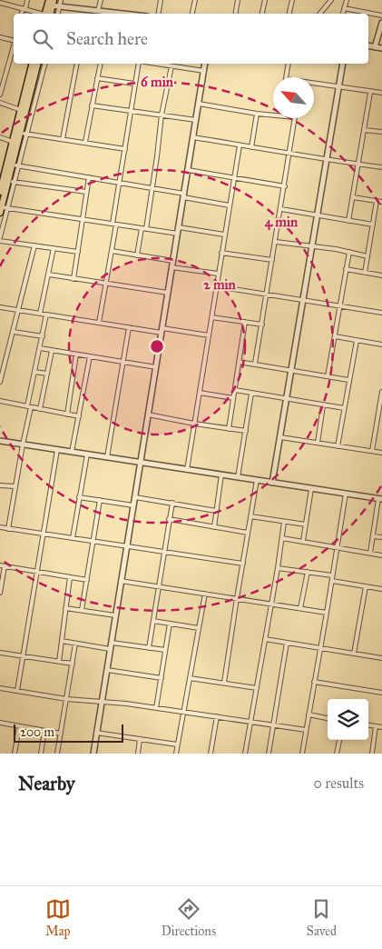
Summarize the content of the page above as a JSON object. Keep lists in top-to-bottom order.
{
  "scale_bar": "200 m",
  "north": "top left",
  "page": {
    "search": "Search here",
    "scale": "200 m",
    "heading": ["Nearby", "0 results"],
    "nav": ["Map", "Directions", "Saved"]
  },
  "rings": ["6 min", "4 min", "2 min"]
}
